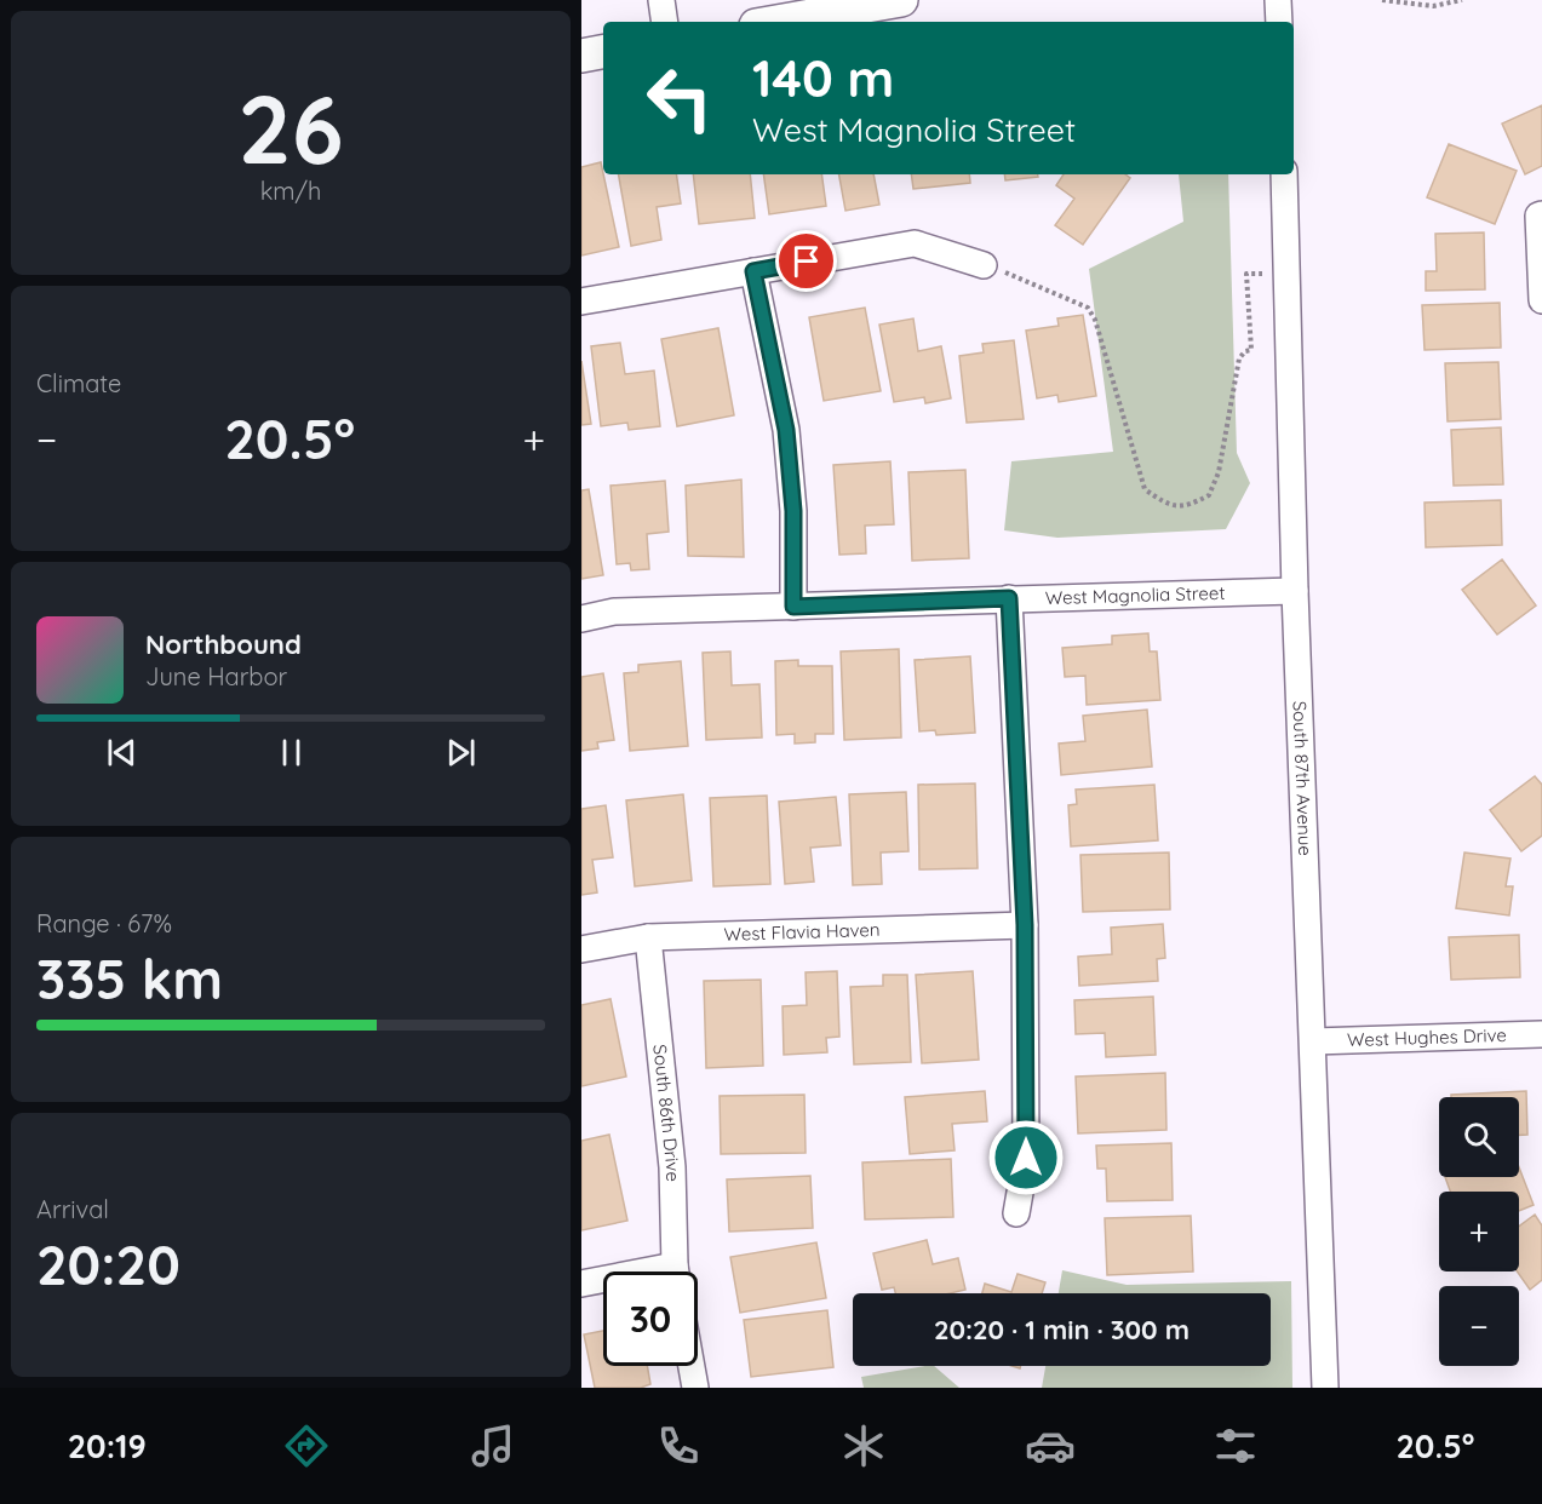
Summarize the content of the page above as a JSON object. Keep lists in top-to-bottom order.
{
  "streets": {
    "street": [
      "West Magnolia Street",
      "South 87th Avenue",
      "West Flavia Haven",
      "West Hughes Drive",
      "South 86th Drive"
    ]
  },
  "crossings": [
    ["West Magnolia Street", "South 87th Avenue"],
    ["South 87th Avenue", "West Hughes Drive"],
    ["West Flavia Haven", "South 86th Drive"]
  ],
  "page": {
    "tile": [
      ["26", "km/h"],
      "Climate",
      ["Range · 67%", "335 km"],
      ["Arrival", "20:20"]
    ],
    "turn": ["140 m", "West Magnolia Street"],
    "heat": ["−", "20.5°", "+"],
    "song": ["Northbound", "June Harbor"],
    "map_buttons": ["+", "−"],
    "limit": "30",
    "trip": "20:20 · 1 min · 300 m",
    "tabs": ["20:19", "20.5°"]
  }
}
